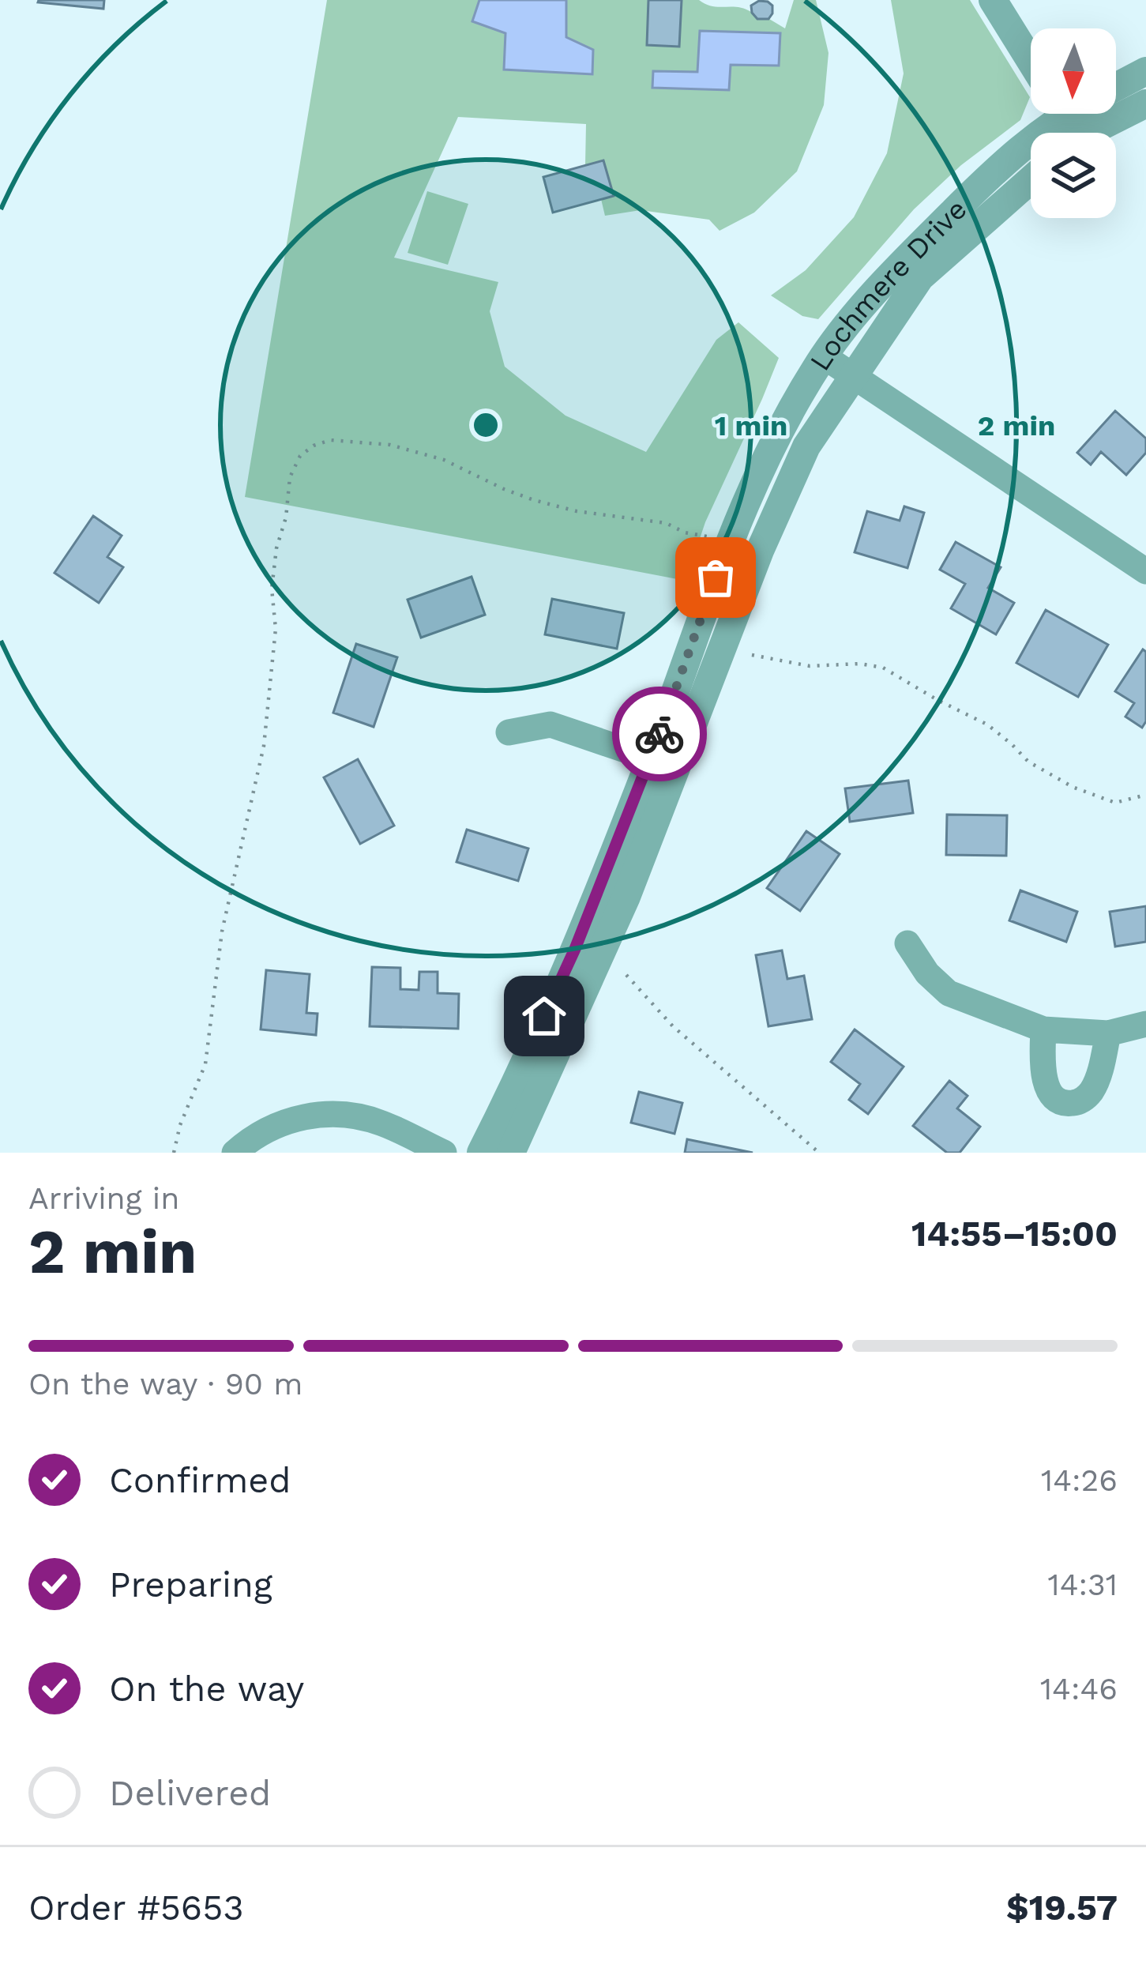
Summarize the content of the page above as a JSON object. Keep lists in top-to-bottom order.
{
  "streets": {
    "street": ["Lochmere Drive"]
  },
  "north": "bottom",
  "page": {
    "heading": ["2 min", "Arriving in", "14:55–15:00"],
    "panel": ["Order #5653", "$19.57"],
    "bar": "On the way · 90 m",
    "list": [
      ["Confirmed", "14:26"],
      ["Preparing", "14:31"],
      ["On the way", "14:46"],
      "Delivered"
    ]
  },
  "rings": ["1 min", "2 min"]
}
